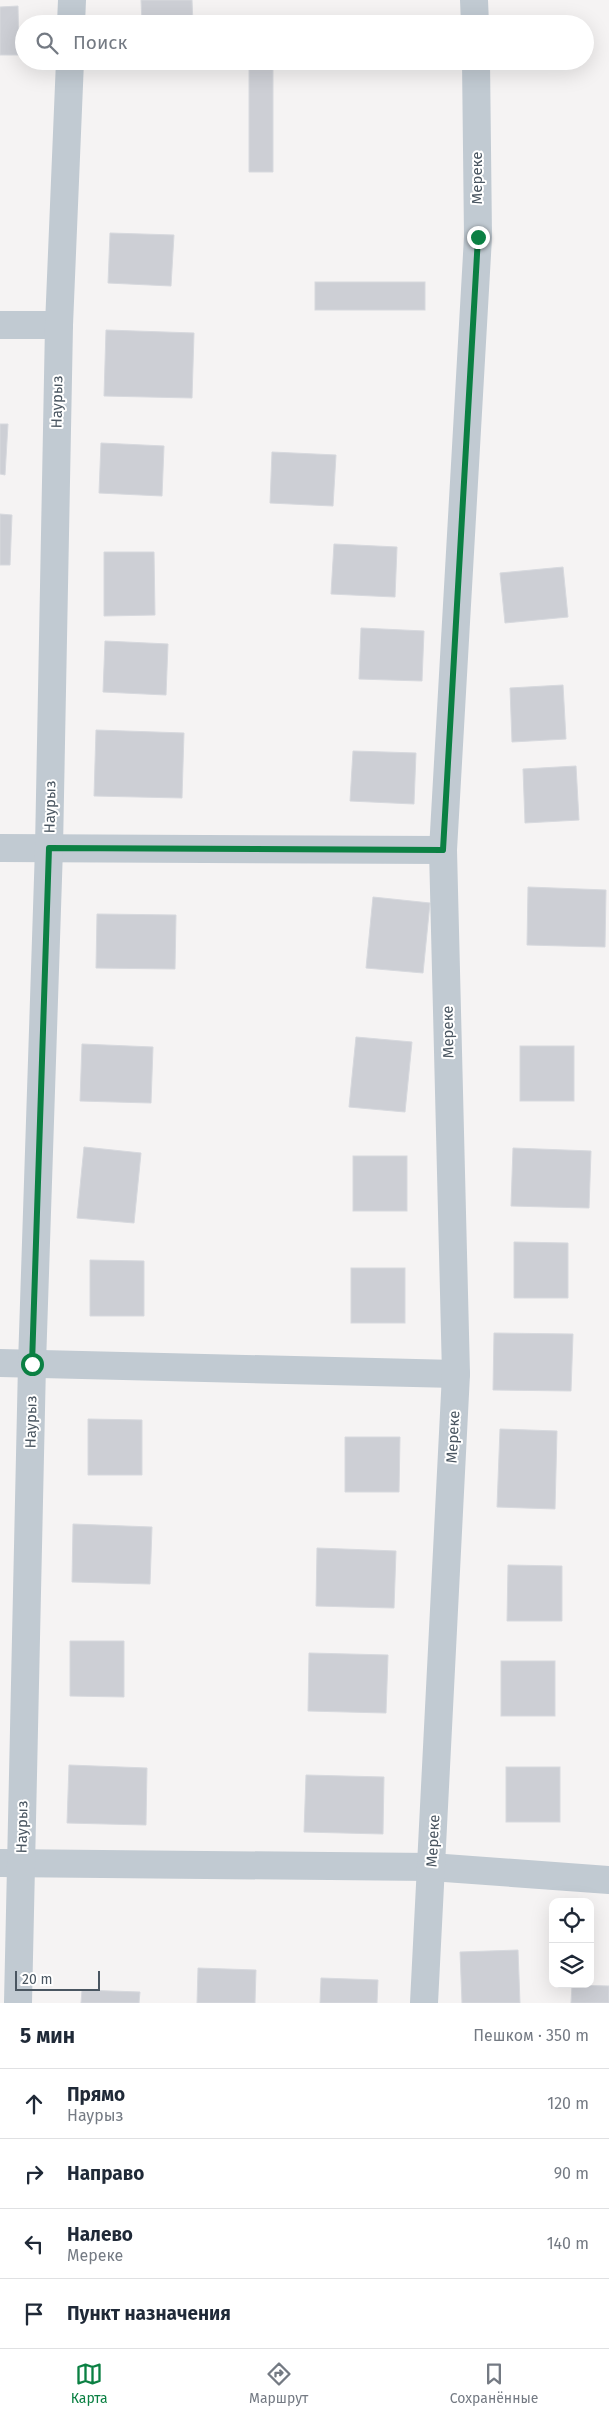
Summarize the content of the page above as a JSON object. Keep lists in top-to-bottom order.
{
  "streets": {
    "street": ["Мереке", "Наурыз"]
  },
  "scale_bar": "20 m",
  "page": {
    "search": "Поиск",
    "scale": "20 m",
    "heading": ["5 мин", "Пешком · 350 m"],
    "list": [
      ["Прямо", "Наурыз", "120 m"],
      ["Направо", "90 m"],
      ["Налево", "Мереке", "140 m"],
      "Пункт назначения"
    ],
    "nav": ["Карта", "Маршрут", "Сохранённые"]
  }
}
